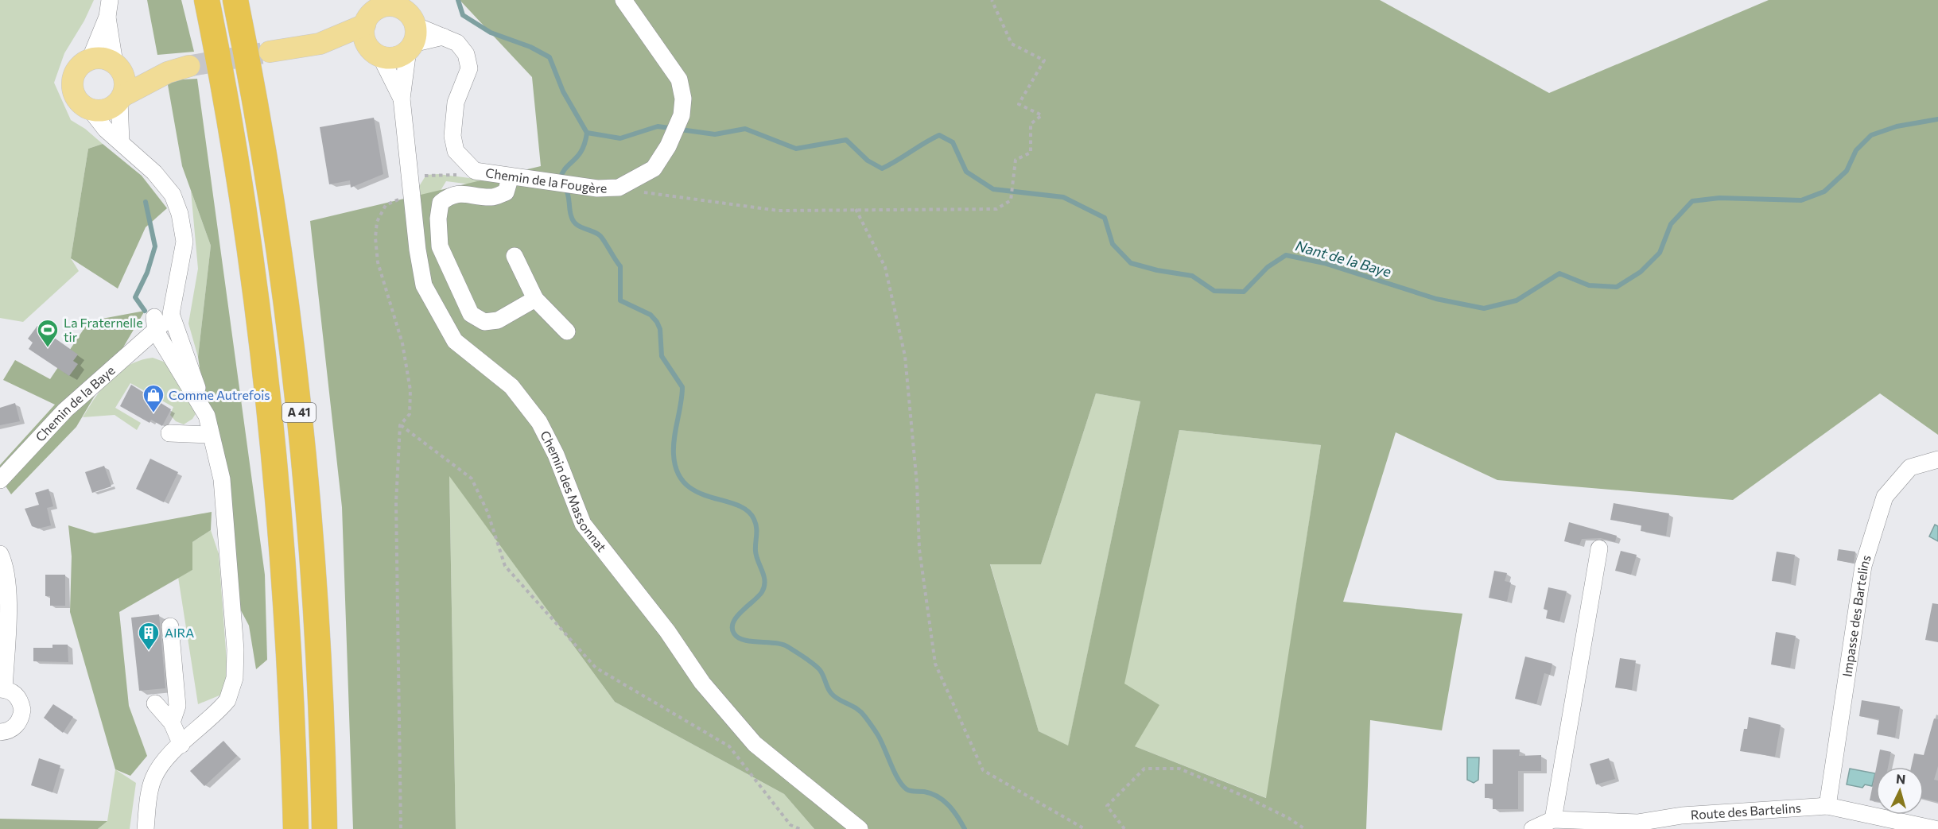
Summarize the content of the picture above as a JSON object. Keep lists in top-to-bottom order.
{
  "streets": {
    "highway": ["A 41"],
    "street": [
      "Chemin de la Fougère",
      "Chemin de la Baye",
      "Chemin des Massonnat",
      "Impasse des Bartelins",
      "Route des Bartelins"
    ]
  },
  "crossings": [
    ["Chemin de la Fougère", "Chemin des Massonnat"],
    ["Impasse des Bartelins", "Route des Bartelins"]
  ],
  "water": ["Nant de la Baye"],
  "places": {
    "sports": ["La Fraternelle tir"],
    "shop": ["Comme Autrefois"],
    "building": ["AIRA"]
  },
  "north": "top"
}
